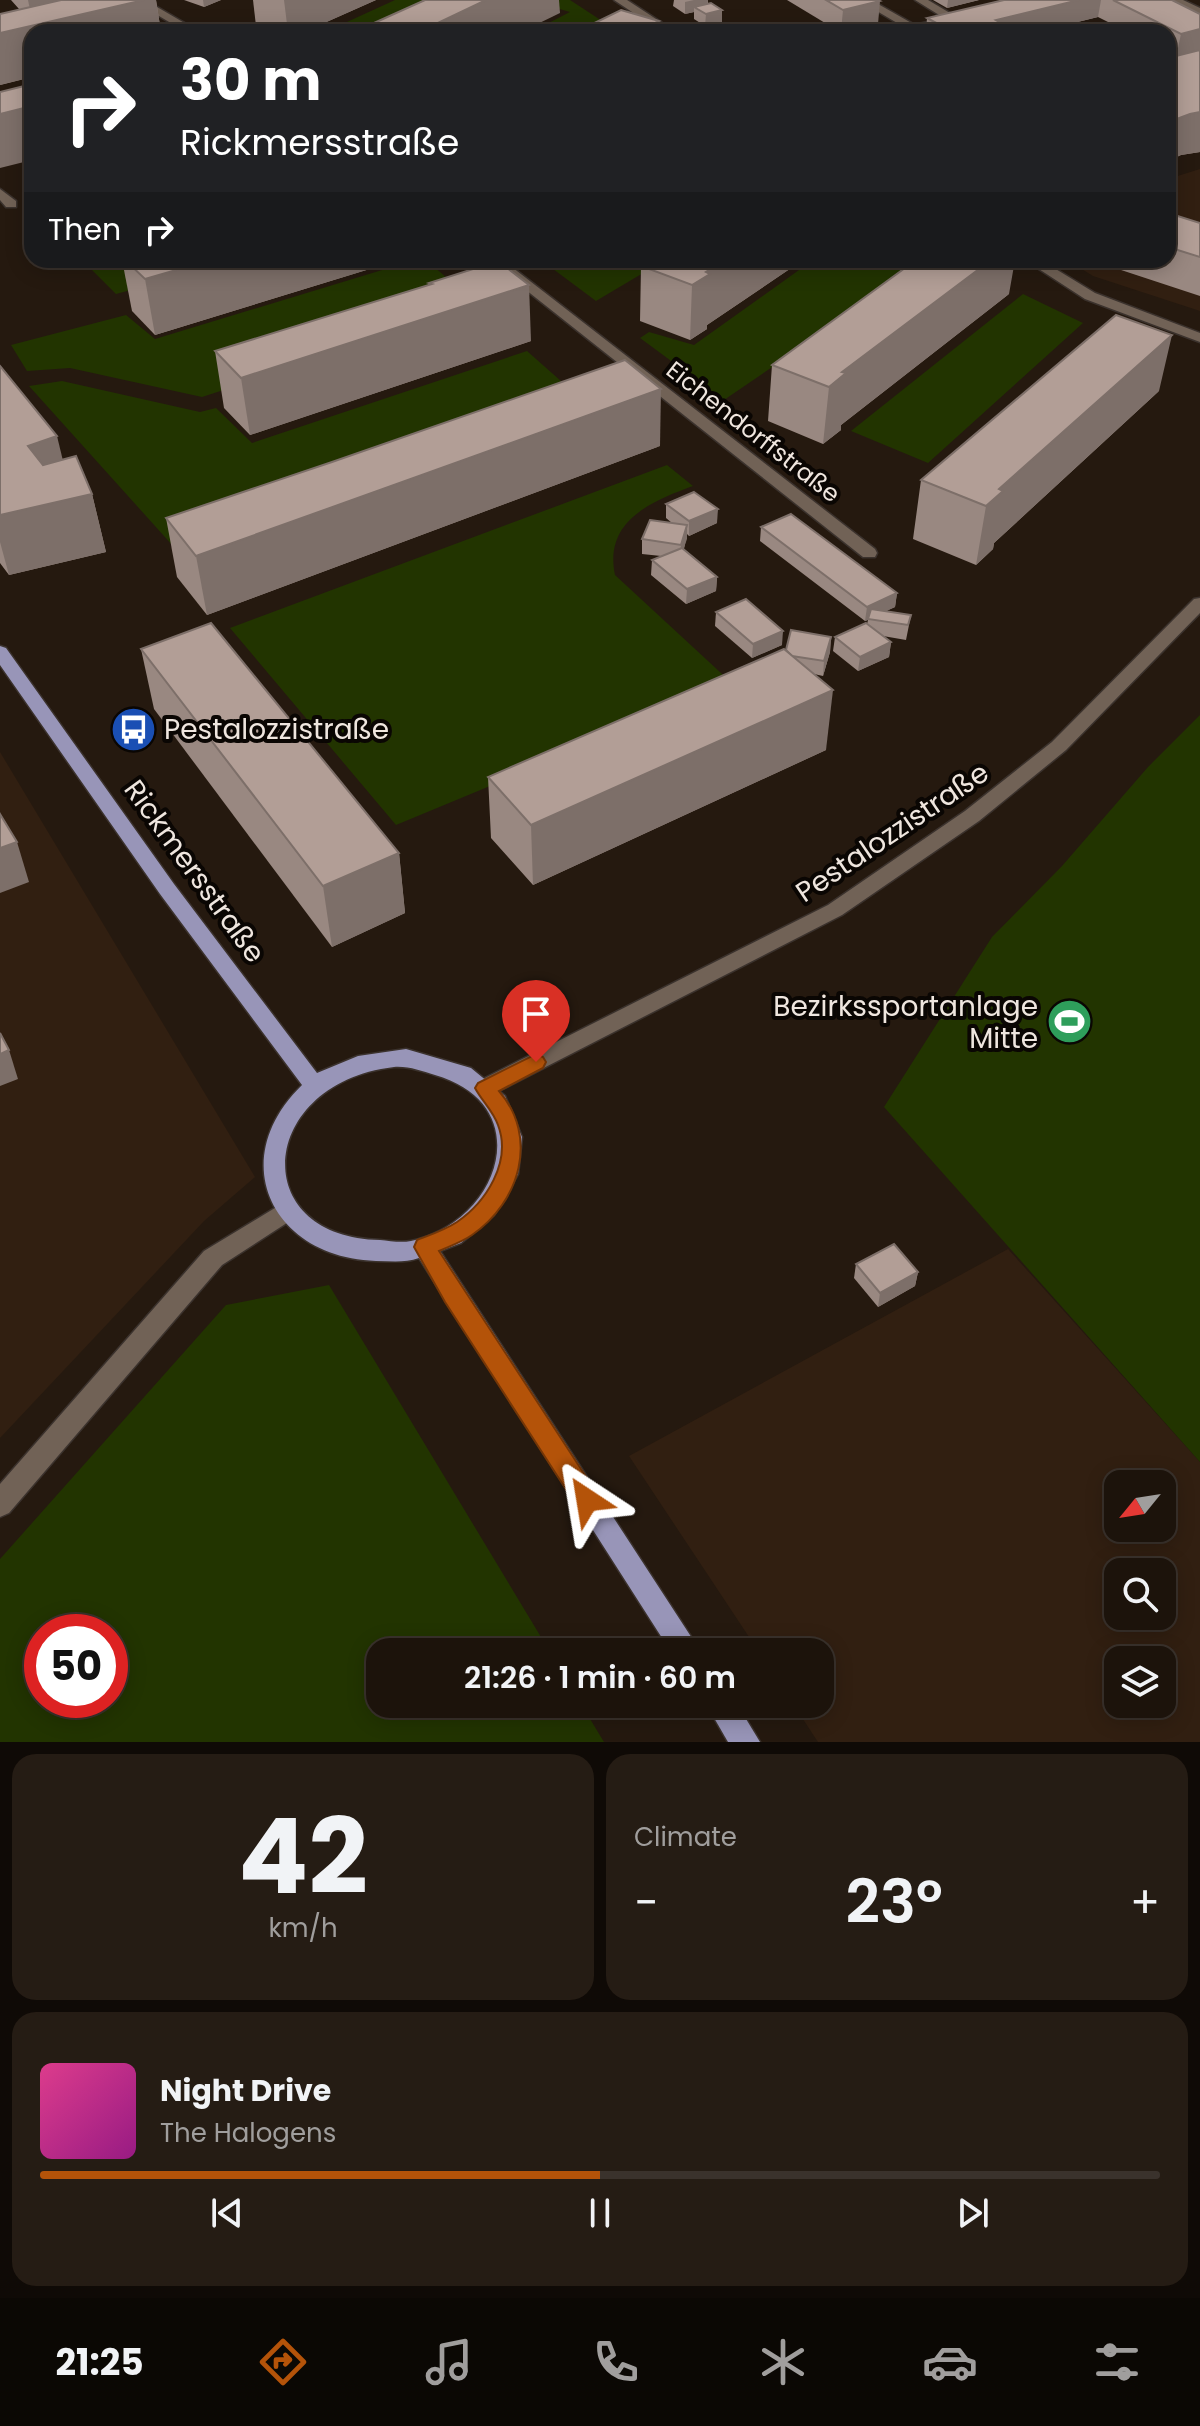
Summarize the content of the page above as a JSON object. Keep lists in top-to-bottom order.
{
  "streets": {
    "main road": ["Rickmersstraße"],
    "street": ["Eichendorffstraße", "Pestalozzistraße"]
  },
  "crossings": [
    ["Pestalozzistraße", "Rickmersstraße"]
  ],
  "places": {
    "bus stop": ["Pestalozzistraße"],
    "sports": ["Bezirkssportanlage Mitte"]
  },
  "north": "bottom left",
  "page": {
    "turn": ["30 m", "Rickmersstraße"],
    "then": "Then",
    "limit": "50",
    "trip": "21:26 · 1 min · 60 m",
    "tile": [
      ["42", "km/h"],
      "Climate"
    ],
    "heat": ["−", "23°", "+"],
    "song": ["Night Drive", "The Halogens"],
    "tabs": "21:25"
  }
}
